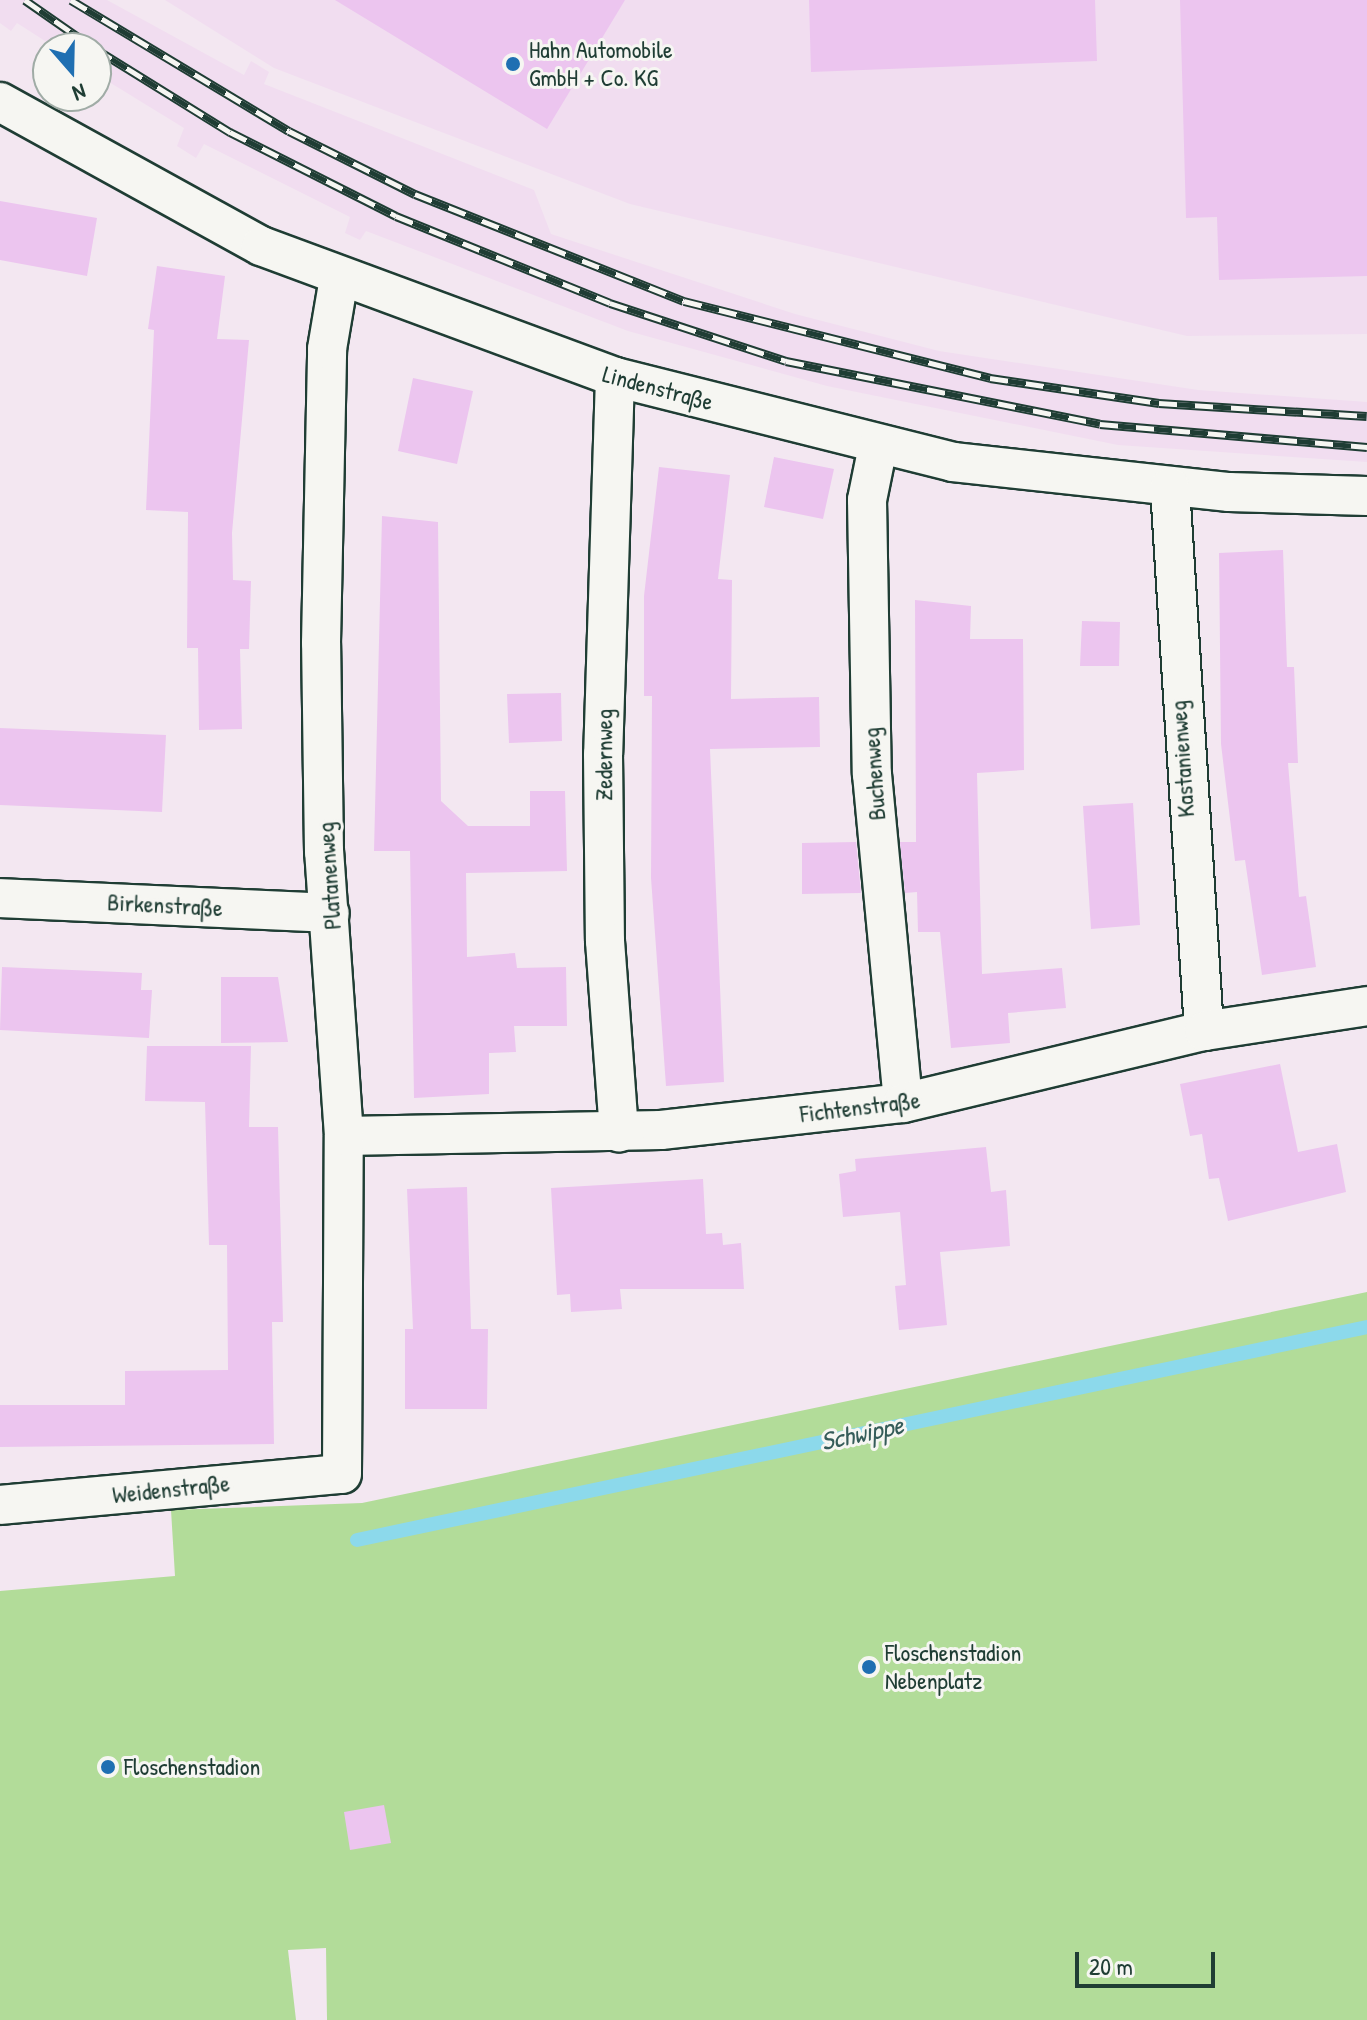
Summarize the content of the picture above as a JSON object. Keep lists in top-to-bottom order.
{
  "streets": {
    "street": [
      "Lindenstraße",
      "Zedernweg",
      "Kastanienweg",
      "Buchenweg",
      "Platanenweg",
      "Birkenstraße",
      "Fichtenstraße",
      "Weidenstraße"
    ]
  },
  "crossings": [
    ["Lindenstraße", "Zedernweg"],
    ["Lindenstraße", "Kastanienweg"],
    ["Lindenstraße", "Buchenweg"],
    ["Lindenstraße", "Platanenweg"],
    ["Zedernweg", "Fichtenstraße"],
    ["Kastanienweg", "Fichtenstraße"],
    ["Buchenweg", "Fichtenstraße"],
    ["Platanenweg", "Birkenstraße"],
    ["Platanenweg", "Fichtenstraße"],
    ["Platanenweg", "Weidenstraße"]
  ],
  "water": ["Schwippe"],
  "places": ["Hahn Automobile GmbH + Co. KG", "Floschenstadion Nebenplatz", "Floschenstadion"],
  "scale_bar": "20 m",
  "north": "bottom"
}
